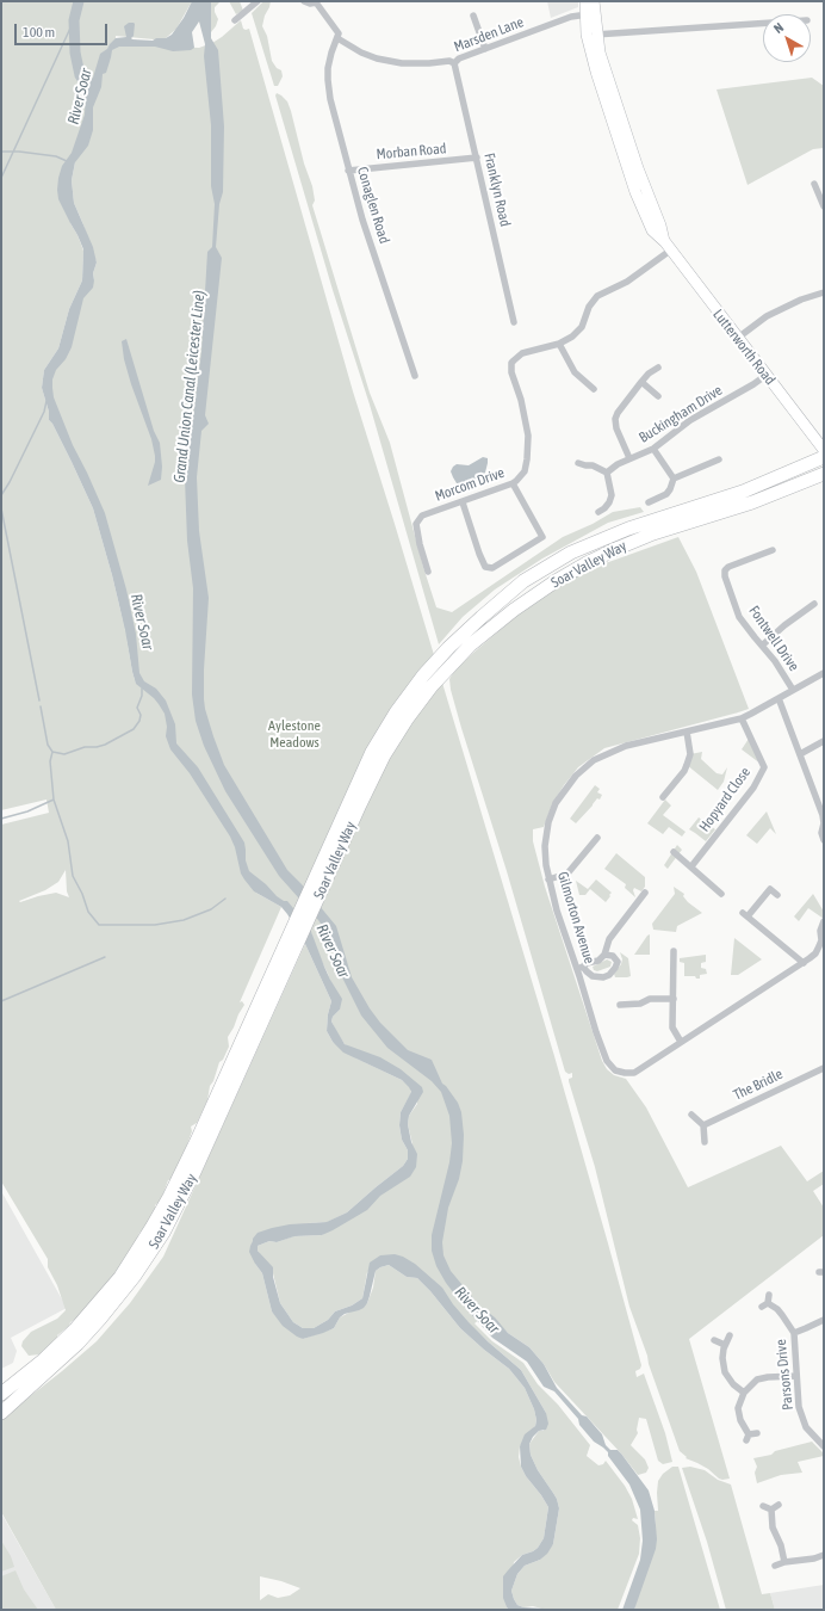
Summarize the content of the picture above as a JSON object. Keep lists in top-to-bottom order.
{
  "streets": {
    "highway": ["Soar Valley Way"],
    "main road": ["Lutterworth Road"],
    "street": [
      "Marsden Lane",
      "Morban Road",
      "Franklyn Road",
      "Conaglen Road",
      "Buckingham Drive",
      "Morcom Drive",
      "Fontwell Drive",
      "Hopyard Close",
      "Gilmorton Avenue",
      "The Bridle",
      "Parsons Drive"
    ]
  },
  "crossings": [
    ["Marsden Lane", "Franklyn Road"],
    ["Marsden Lane", "Conaglen Road"],
    ["Marsden Lane", "Lutterworth Road"],
    ["Morban Road", "Franklyn Road"],
    ["Morban Road", "Conaglen Road"],
    ["Lutterworth Road", "Buckingham Drive"],
    ["Lutterworth Road", "Morcom Drive"],
    ["Fontwell Drive", "Gilmorton Avenue"],
    ["Hopyard Close", "Gilmorton Avenue"]
  ],
  "water": ["River Soar", "Grand Union Canal (Leicester Line)"],
  "parks": ["Aylestone Meadows"],
  "scale_bar": "100 m",
  "north": "top left"
}
